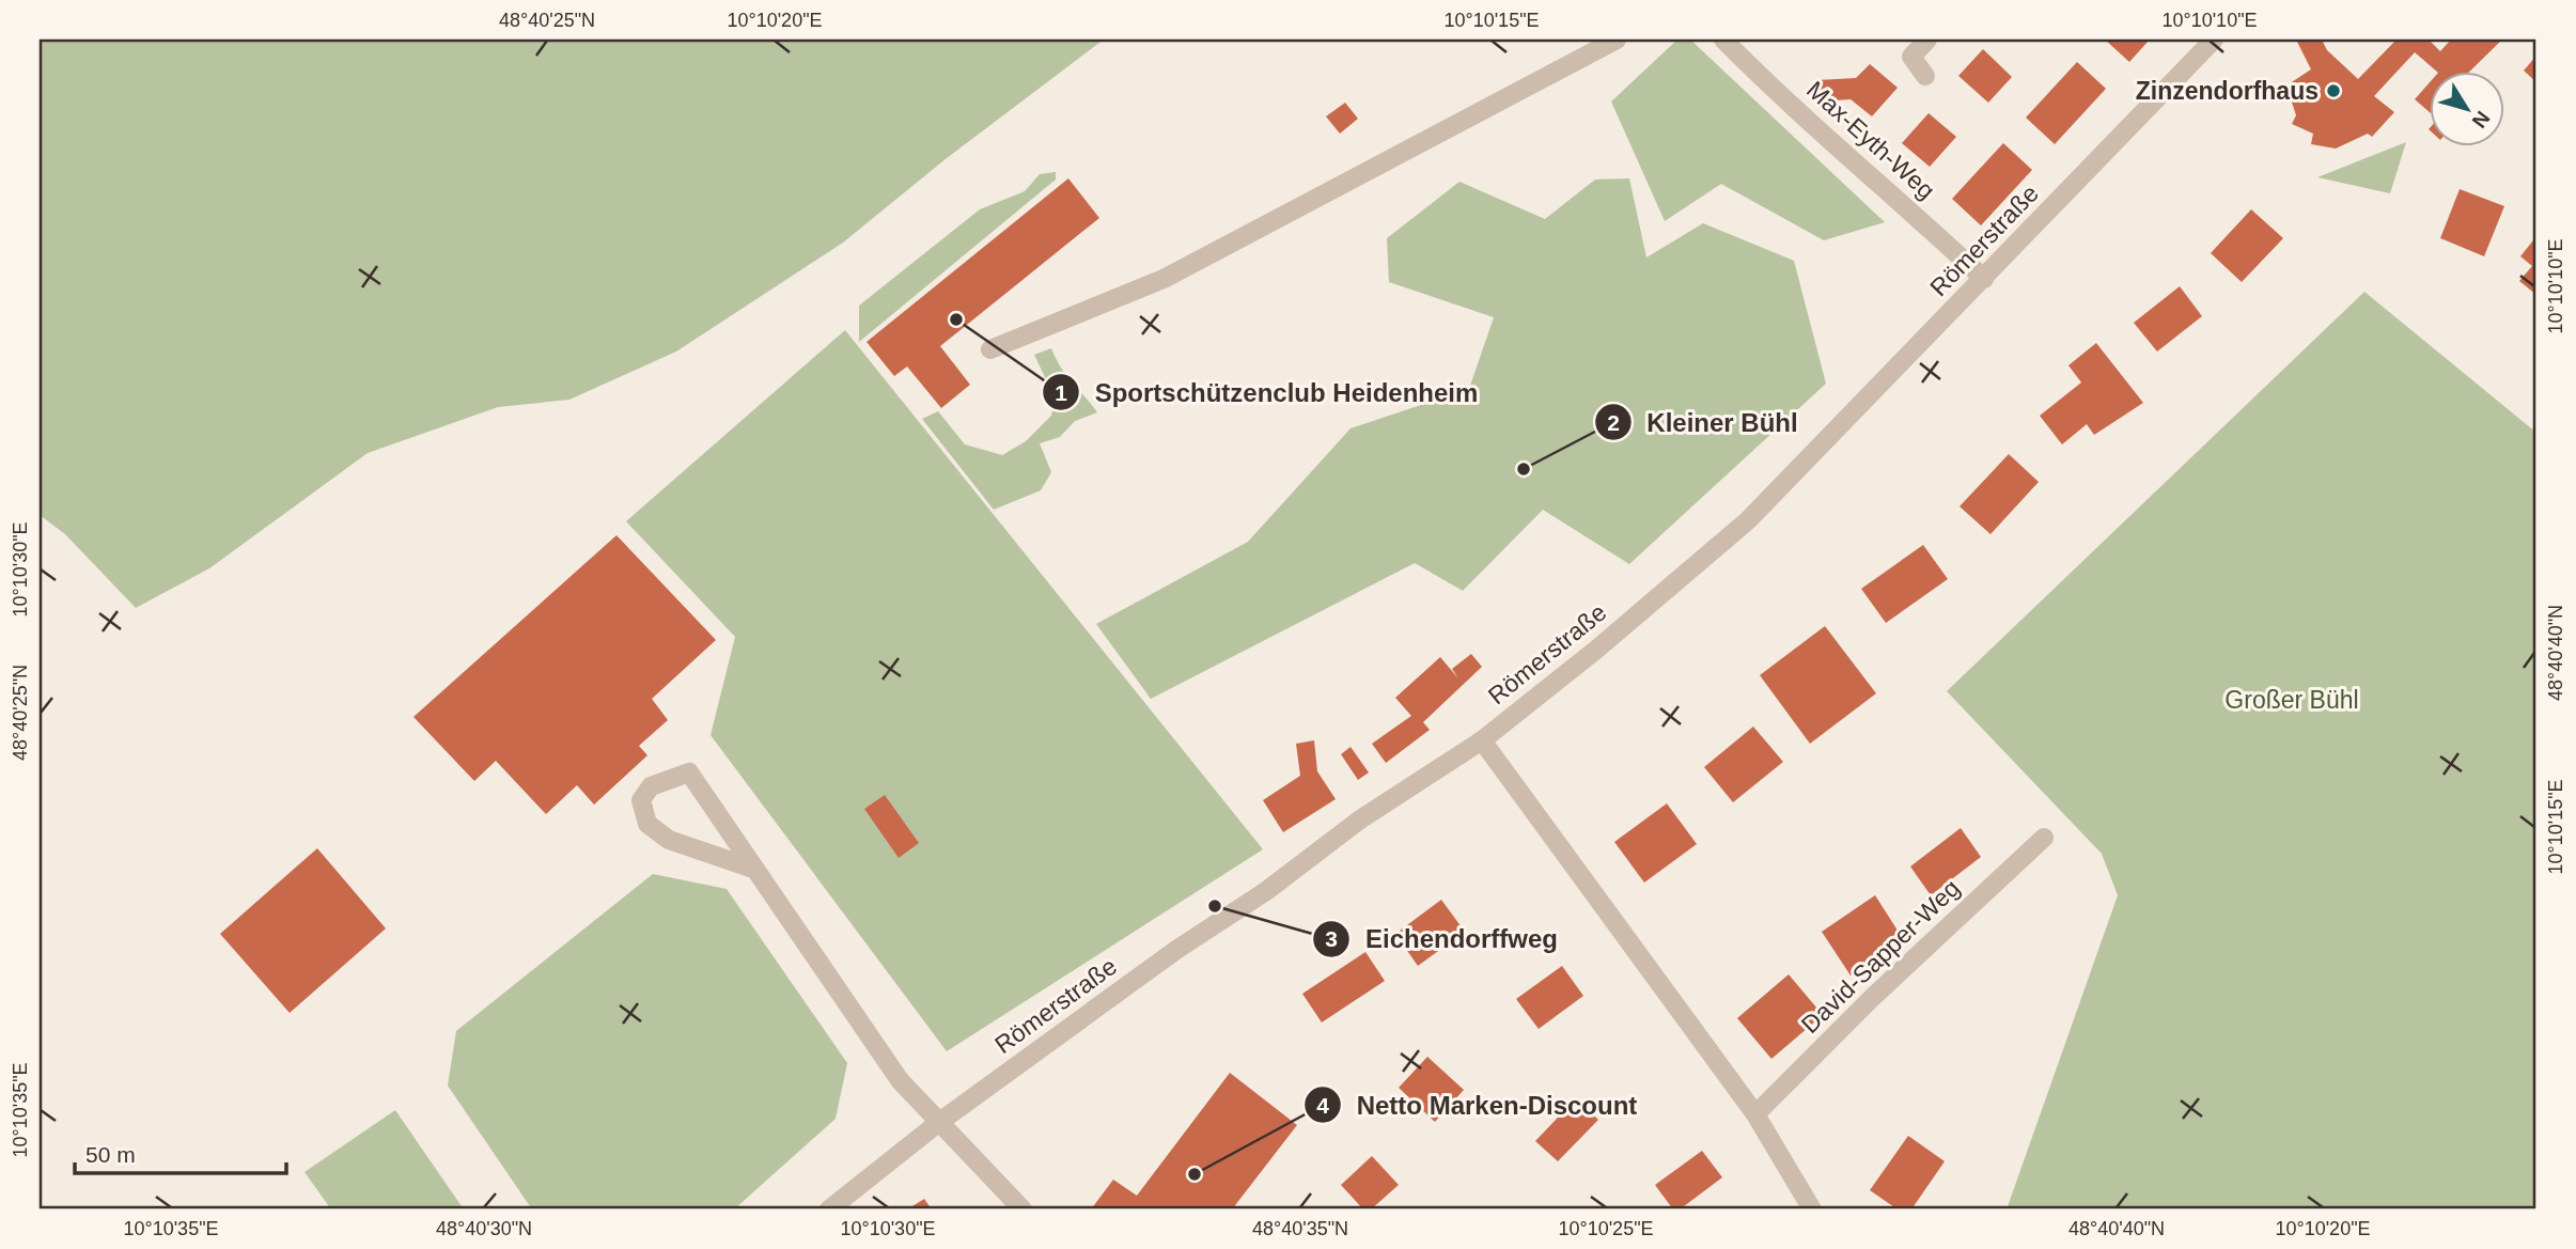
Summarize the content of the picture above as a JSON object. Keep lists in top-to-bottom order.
{
  "streets": {
    "street": ["Max-Eyth-Weg", "Römerstraße", "David-Sapper-Weg"]
  },
  "crossings": [
    ["Max-Eyth-Weg", "Römerstraße"]
  ],
  "parks": ["Großer Bühl"],
  "places": [
    "Zinzendorfhaus",
    "Sportschützenclub Heidenheim",
    "Kleiner Bühl",
    "Eichendorffweg",
    "Netto Marken-Discount"
  ],
  "scale_bar": "50 m",
  "north": "bottom right",
  "coordinates": [
    "48°40'25\"N",
    "10°10'20\"E",
    "10°10'15\"E",
    "10°10'10\"E",
    "10°10'30\"E",
    "48°40'40\"N",
    "10°10'35\"E",
    "48°40'30\"N",
    "48°40'35\"N",
    "10°10'25\"E"
  ]
}
